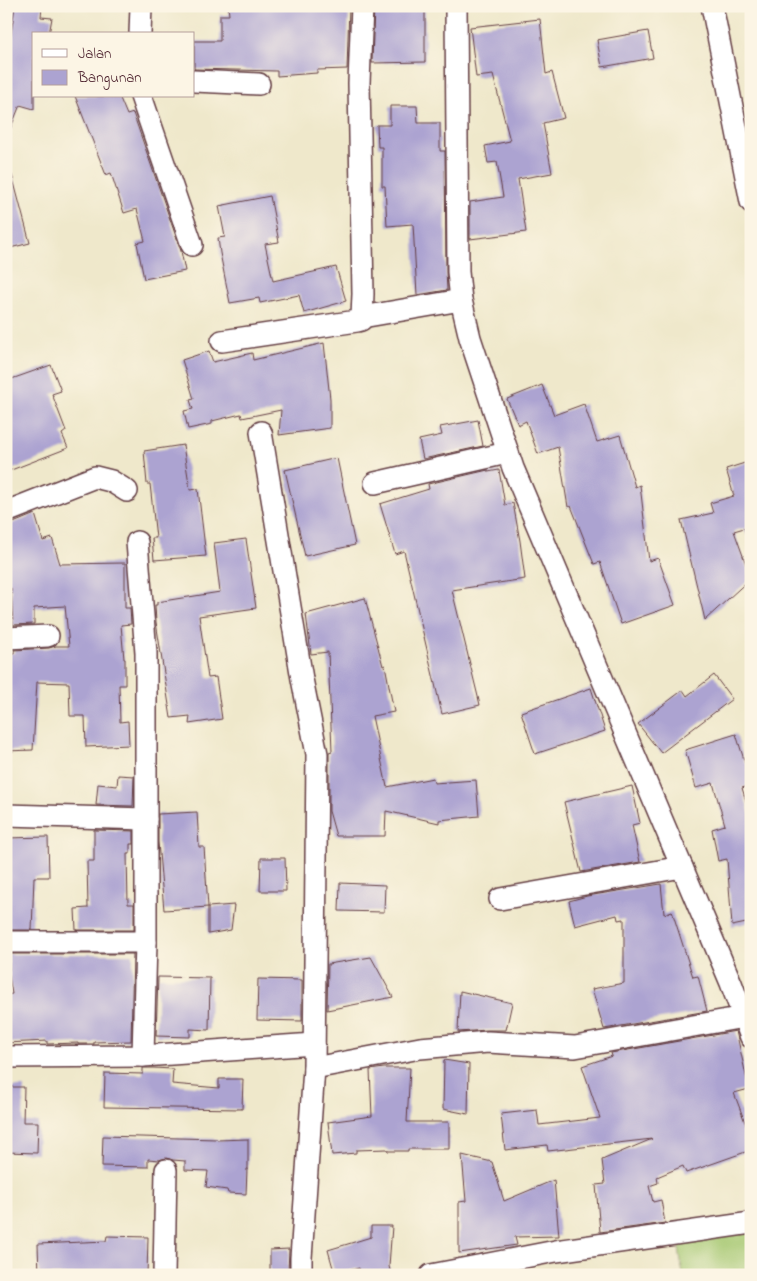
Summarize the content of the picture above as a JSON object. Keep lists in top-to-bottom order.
{
  "legend": ["Jalan", "Bangunan"]
}
